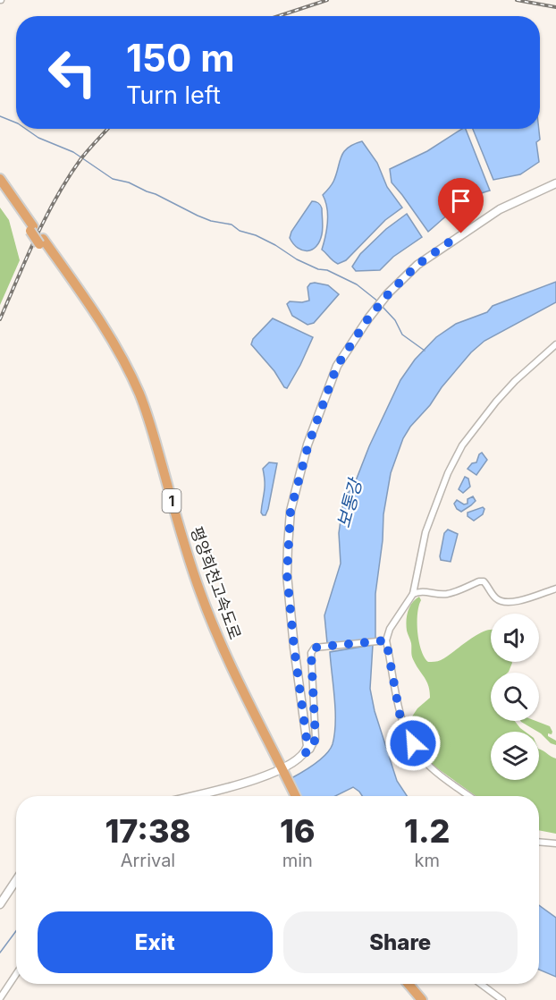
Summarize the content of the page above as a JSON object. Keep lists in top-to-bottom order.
{
  "streets": {
    "highway": ["1", "평양희천고속도로"]
  },
  "water": ["보통강"],
  "page": {
    "turn": ["150 m", "Turn left"],
    "eta": [
      "17:38",
      "Arrival",
      "16",
      "min",
      "1.2",
      "km"
    ],
    "buttons": ["Exit", "Share"]
  }
}
